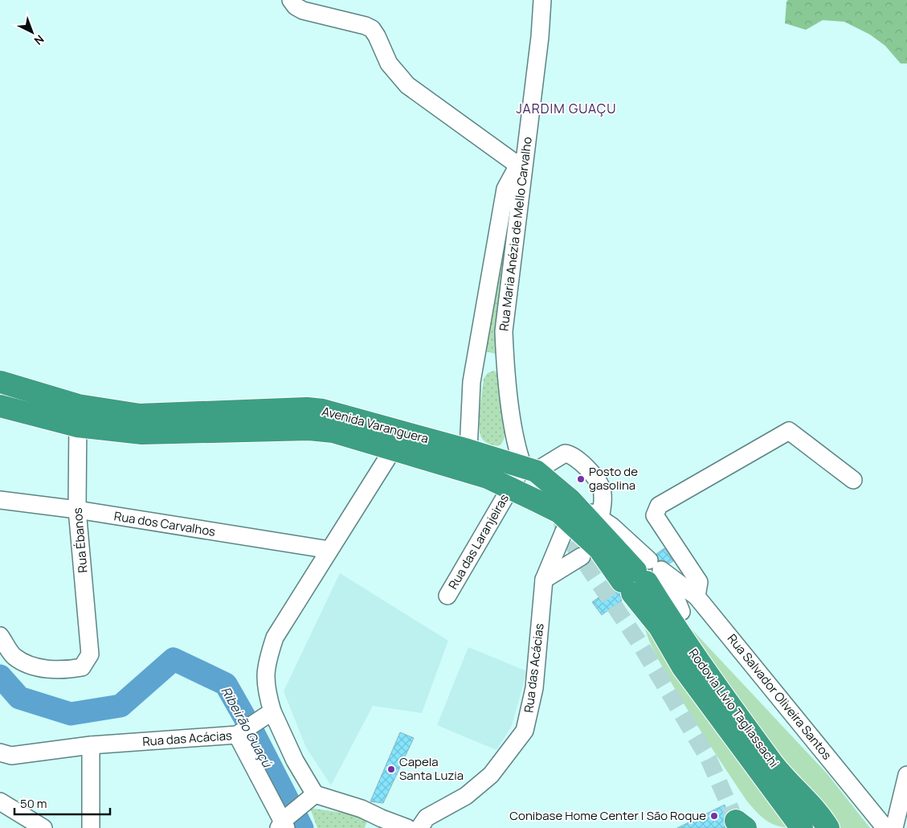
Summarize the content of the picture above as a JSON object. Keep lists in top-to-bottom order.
{
  "streets": {
    "highway": ["Avenida Varanguera", "Rodovia Lívio Tagliassachi"],
    "street": [
      "Rua Maria Anézia de Mello Carvalho",
      "Rua dos Carvalhos",
      "Rua Ébanos",
      "Rua das Laranjeiras",
      "Rua das Acácias",
      "Rua Salvador Oliveira Santos"
    ]
  },
  "crossings": [
    ["Rua Maria Anézia de Mello Carvalho", "Avenida Varanguera"],
    ["Rua Maria Anézia de Mello Carvalho", "Rua das Laranjeiras"],
    ["Avenida Varanguera", "Rua Ébanos"],
    ["Avenida Varanguera", "Rua das Laranjeiras"],
    ["Avenida Varanguera", "Rua Salvador Oliveira Santos"],
    ["Avenida Varanguera", "Rodovia Lívio Tagliassachi"],
    ["Rua dos Carvalhos", "Rua Ébanos"],
    ["Rua Salvador Oliveira Santos", "Rodovia Lívio Tagliassachi"]
  ],
  "districts": ["JARDIM GUAÇU"],
  "water": ["Ribeirão Guaçú"],
  "places": ["Posto de gasolina", "Capela Santa Luzia", "Conibase Home Center | São Roque"],
  "scale_bar": "50 m",
  "north": "bottom right"
}
